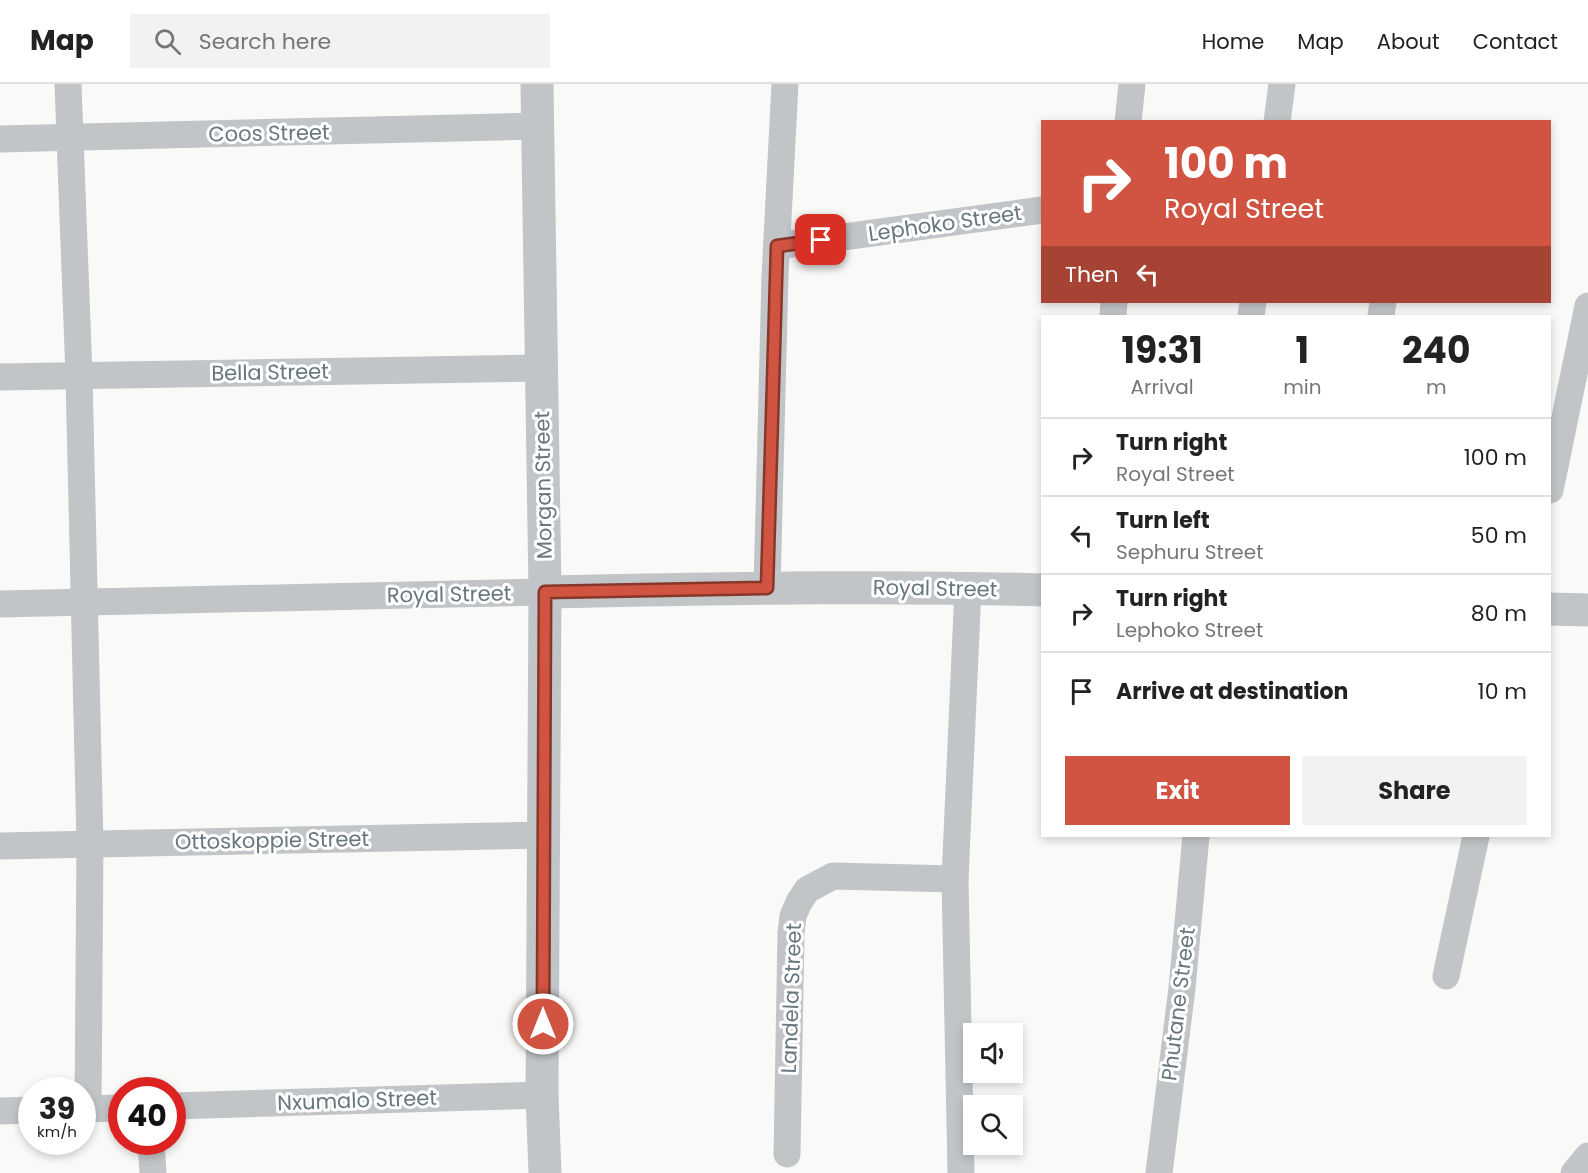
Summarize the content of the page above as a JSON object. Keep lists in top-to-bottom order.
{
  "streets": {
    "street": [
      "Coos Street",
      "Lephoko Street",
      "Bella Street",
      "Morgan Street",
      "Royal Street",
      "Ottoskoppie Street",
      "Landela Street",
      "Phutane Street",
      "Nxumalo Street"
    ]
  },
  "crossings": [
    ["Coos Street", "Morgan Street"],
    ["Bella Street", "Morgan Street"],
    ["Morgan Street", "Royal Street"],
    ["Morgan Street", "Ottoskoppie Street"],
    ["Morgan Street", "Nxumalo Street"]
  ],
  "page": {
    "header": "Map",
    "search": "Search here",
    "nav": [
      "Home",
      "Map",
      "About",
      "Contact"
    ],
    "turn": ["100 m", "Royal Street"],
    "then": "Then",
    "eta": [
      "19:31",
      "Arrival",
      "1",
      "min",
      "240",
      "m"
    ],
    "list": [
      {
        "name": "Turn right",
        "note": "Royal Street",
        "value": "100 m"
      },
      {
        "name": "Turn left",
        "note": "Sephuru Street",
        "value": "50 m"
      },
      {
        "name": "Turn right",
        "note": "Lephoko Street",
        "value": "80 m"
      },
      {
        "name": "Arrive at destination",
        "value": "10 m"
      }
    ],
    "buttons": ["Exit", "Share"],
    "speed": "39 km/h",
    "limit": "40"
  }
}
